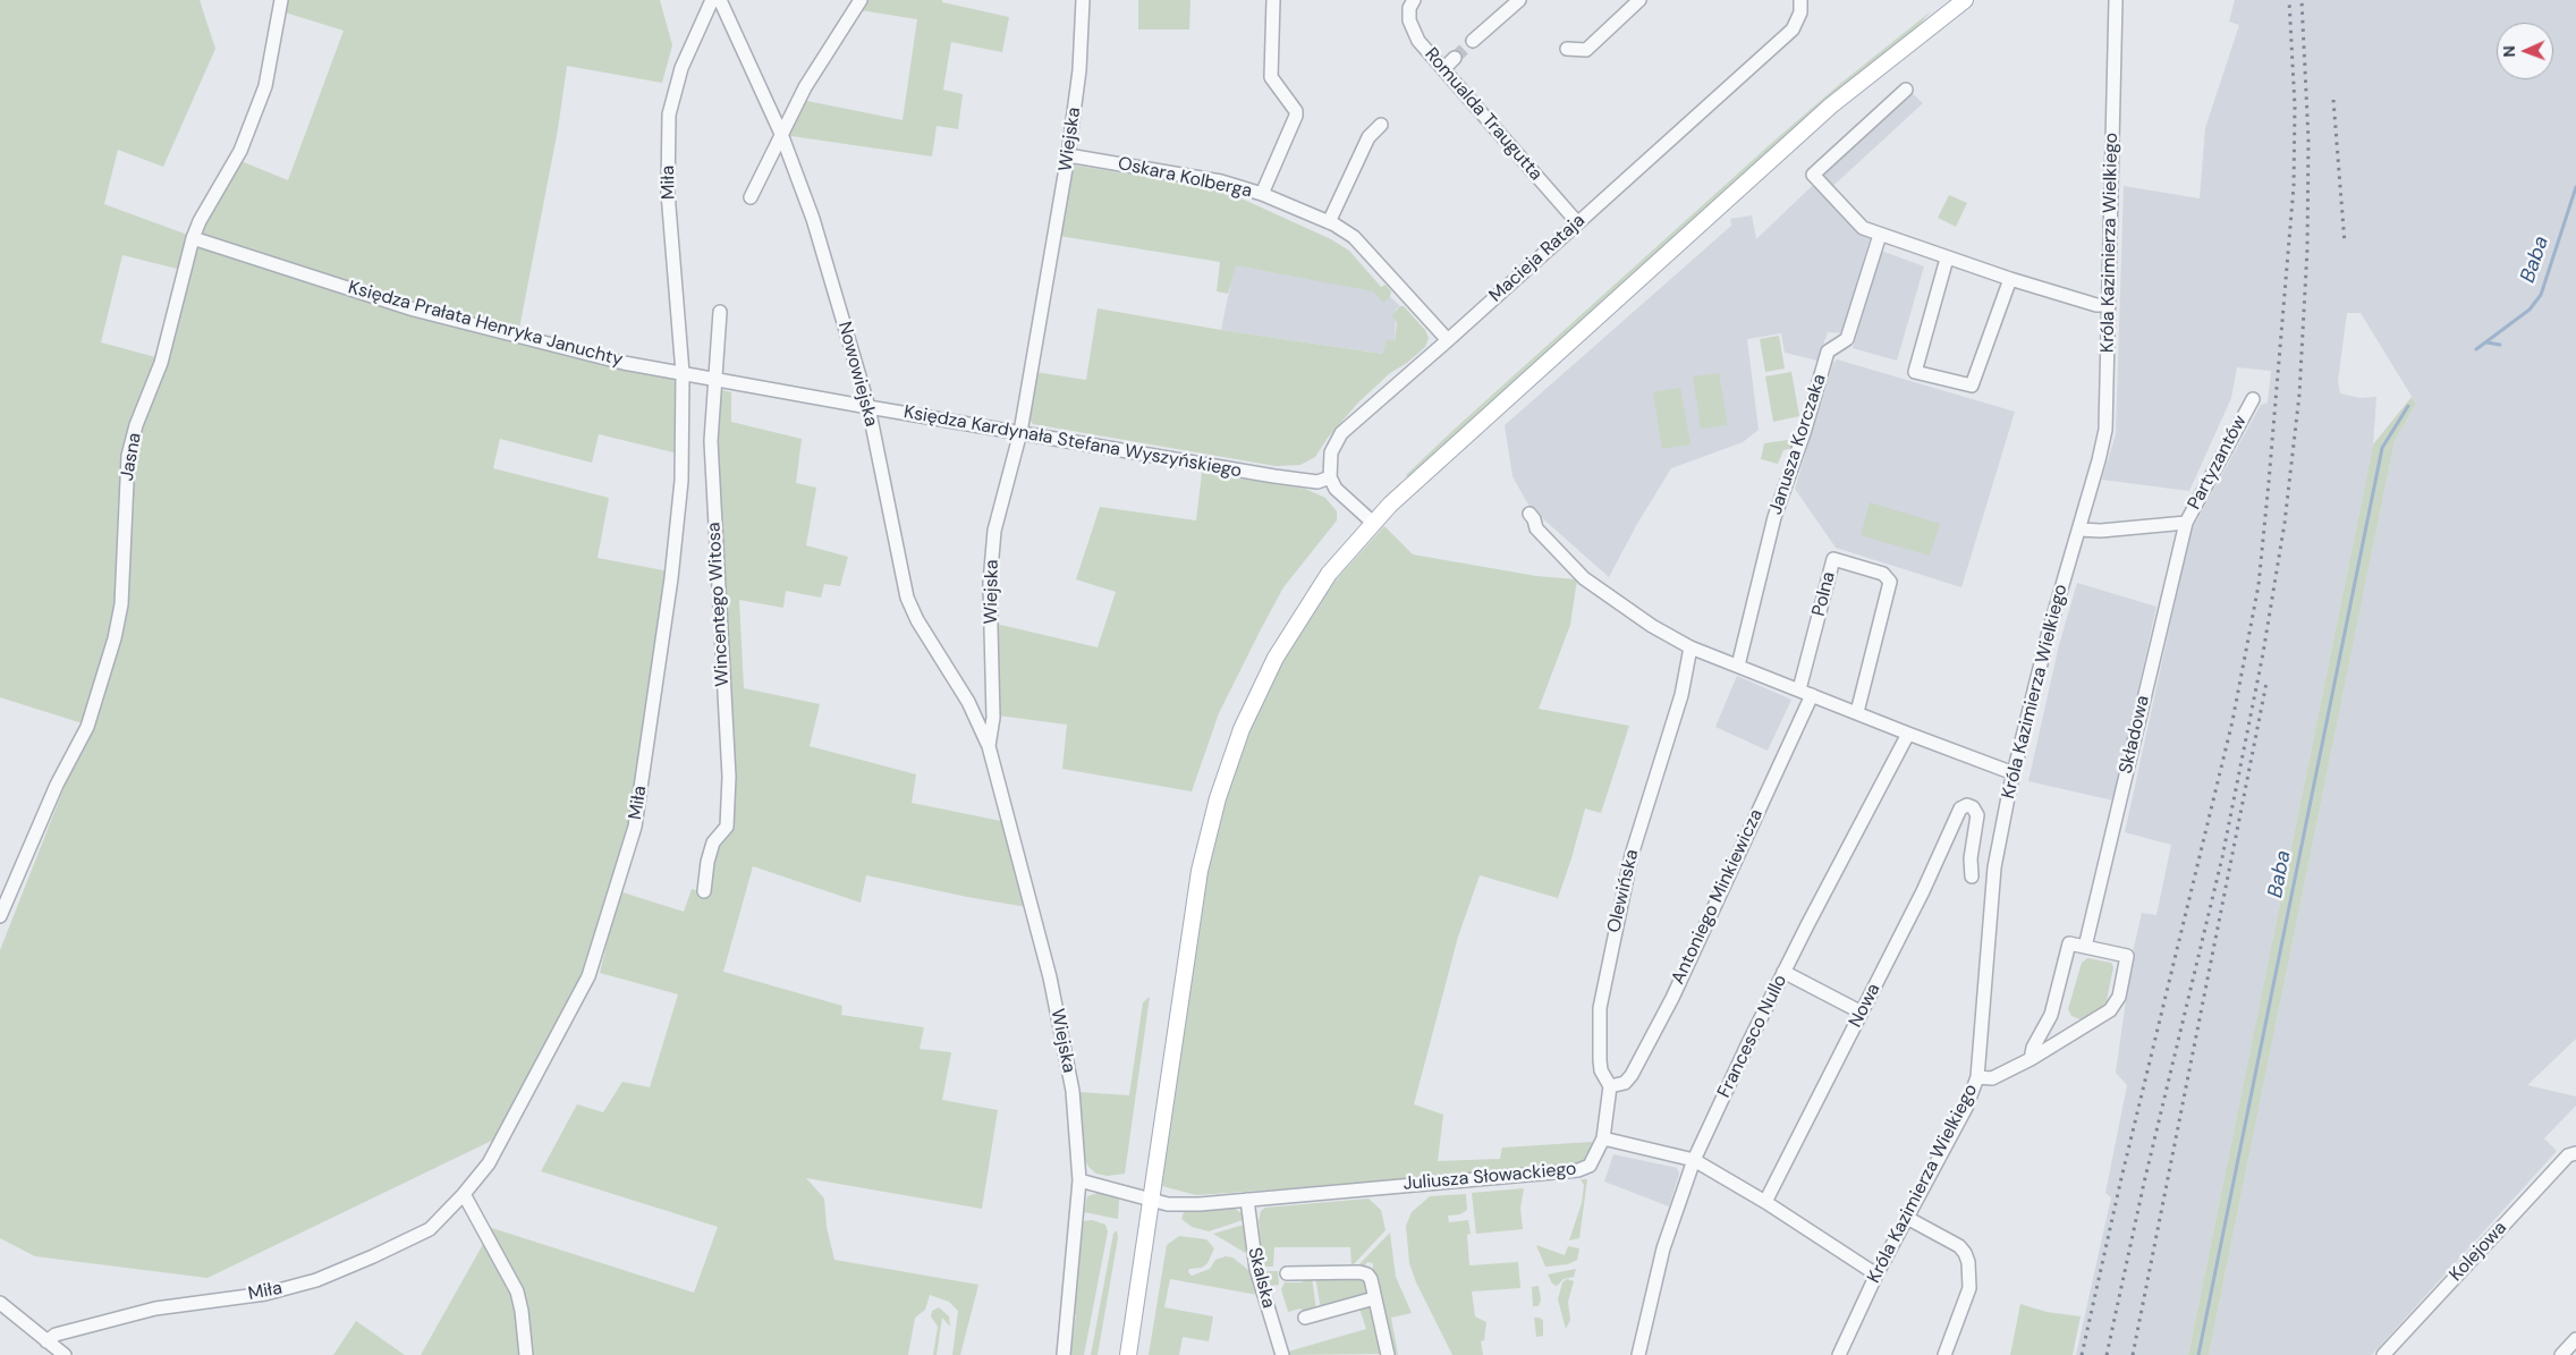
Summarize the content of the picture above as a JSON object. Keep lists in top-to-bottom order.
{
  "streets": {
    "street": [
      "Romualda Traugutta",
      "Wiejska",
      "Oskara Kolberga",
      "Miła",
      "Króla Kazimierza Wielkiego",
      "Macieja Rataja",
      "Księdza Prałata Henryka Januchty",
      "Nowowiejska",
      "Księdza Kardynała Stefana Wyszyńskiego",
      "Janusza Korczaka",
      "Jasna",
      "Partyzantów",
      "Polna",
      "Wincentego Witosa",
      "Składowa",
      "Olewińska",
      "Antoniego Minkiewicza",
      "Nowa",
      "Francesco Nullo",
      "Juliusza Słowackiego",
      "Kolejowa",
      "Skalska"
    ]
  },
  "crossings": [
    ["Romualda Traugutta", "Macieja Rataja"],
    ["Wiejska", "Oskara Kolberga"],
    ["Wiejska", "Nowowiejska"],
    ["Wiejska", "Księdza Kardynała Stefana Wyszyńskiego"],
    ["Wiejska", "Juliusza Słowackiego"],
    ["Oskara Kolberga", "Macieja Rataja"],
    ["Miła", "Księdza Prałata Henryka Januchty"],
    ["Króla Kazimierza Wielkiego", "Partyzantów"],
    ["Macieja Rataja", "Księdza Kardynała Stefana Wyszyńskiego"],
    ["Księdza Prałata Henryka Januchty", "Jasna"],
    ["Nowowiejska", "Księdza Kardynała Stefana Wyszyńskiego"],
    ["Księdza Kardynała Stefana Wyszyńskiego", "Wincentego Witosa"],
    ["Partyzantów", "Składowa"],
    ["Polna", "Antoniego Minkiewicza"],
    ["Olewińska", "Antoniego Minkiewicza"],
    ["Olewińska", "Juliusza Słowackiego"],
    ["Juliusza Słowackiego", "Skalska"]
  ],
  "water": ["Baba"],
  "north": "left"
}
